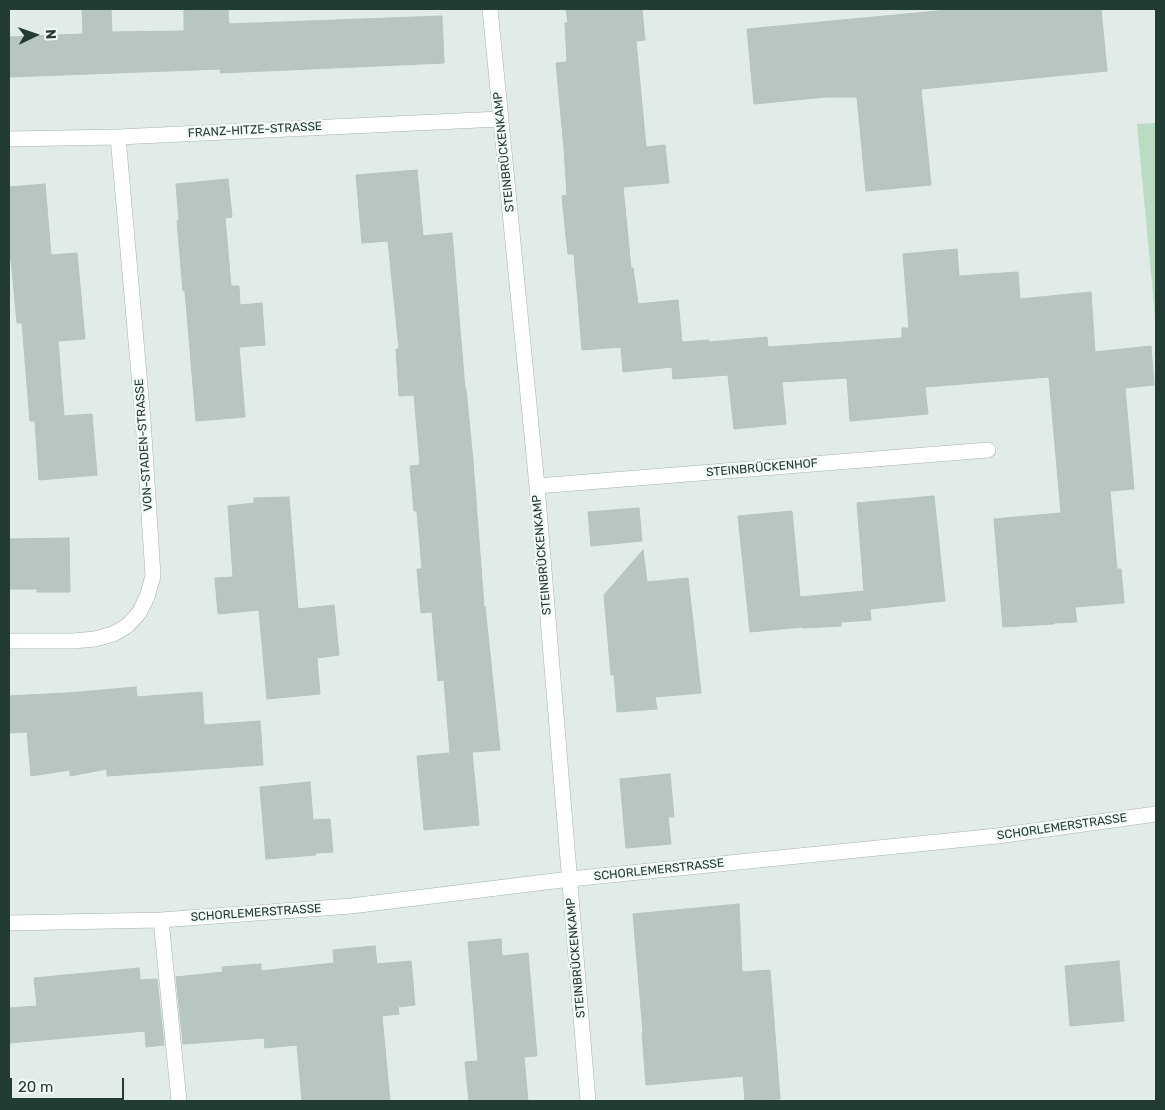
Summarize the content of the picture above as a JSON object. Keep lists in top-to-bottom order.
{
  "streets": {
    "street": [
      "FRANZ-HITZE-STRASSE",
      "STEINBRÜCKENKAMP",
      "VON-STADEN-STRASSE",
      "STEINBRÜCKENHOF",
      "SCHORLEMERSTRASSE"
    ]
  },
  "crossings": [
    ["FRANZ-HITZE-STRASSE", "STEINBRÜCKENKAMP"],
    ["FRANZ-HITZE-STRASSE", "VON-STADEN-STRASSE"],
    ["STEINBRÜCKENKAMP", "STEINBRÜCKENHOF"],
    ["STEINBRÜCKENKAMP", "SCHORLEMERSTRASSE"]
  ],
  "scale_bar": "20 m",
  "north": "right"
}
